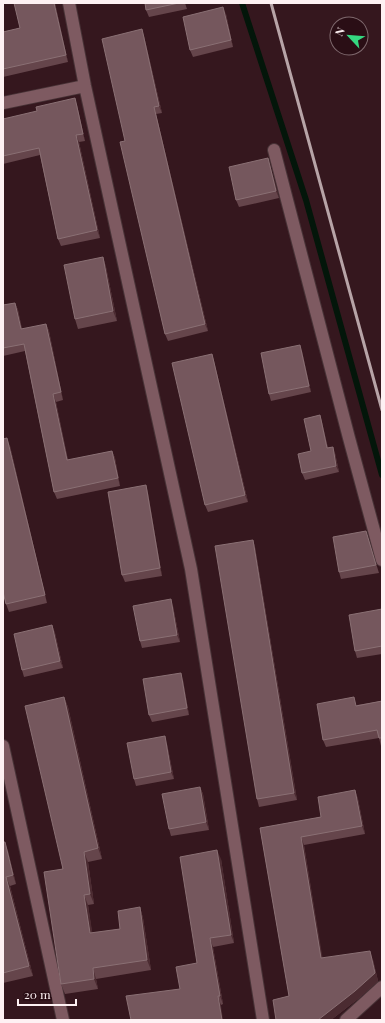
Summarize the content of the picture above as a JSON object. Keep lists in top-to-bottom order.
{
  "scale_bar": "20 m",
  "north": "top left"
}
